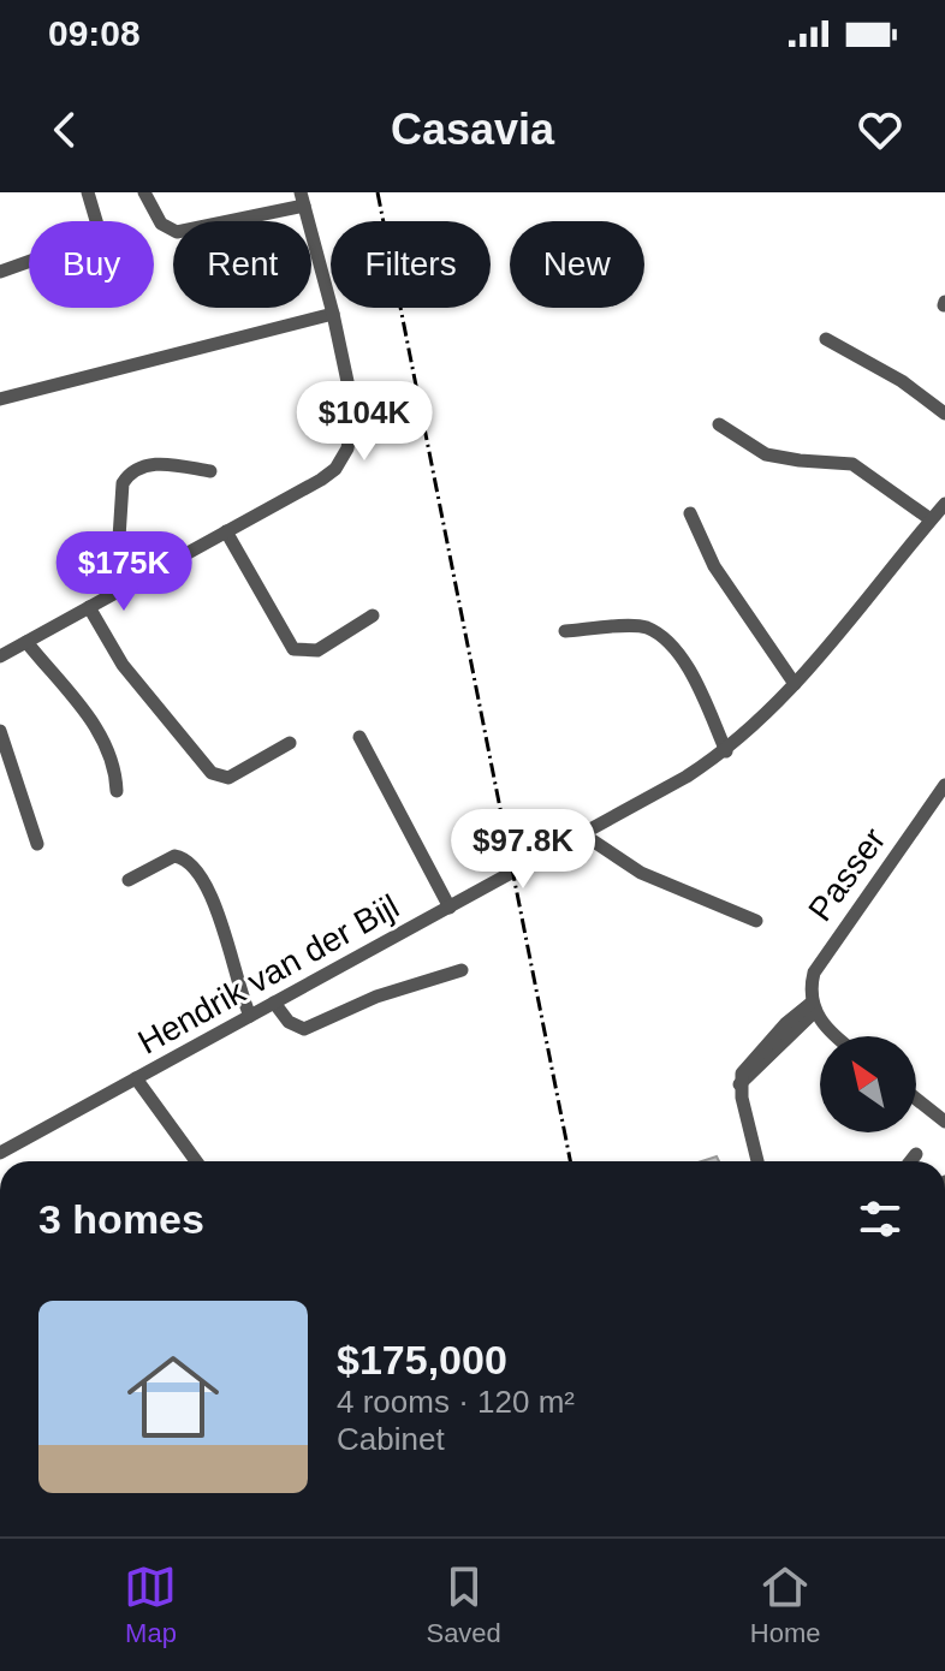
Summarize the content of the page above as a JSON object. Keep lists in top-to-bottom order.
{
  "streets": {
    "street": ["Passer", "Hendrik van der Bijl"]
  },
  "north": "top left",
  "page": {
    "status": "09:08",
    "header": "Casavia",
    "chip": [
      "Buy",
      "Rent",
      "Filters",
      "New"
    ],
    "price": ["$104K", "$175K", "$97.8K"],
    "heading": "3 homes",
    "list": [
      {
        "name": "$175,000",
        "note": "4 rooms · 120 m² · Cabinet"
      }
    ],
    "tabs": ["Map", "Saved", "Home"]
  }
}
